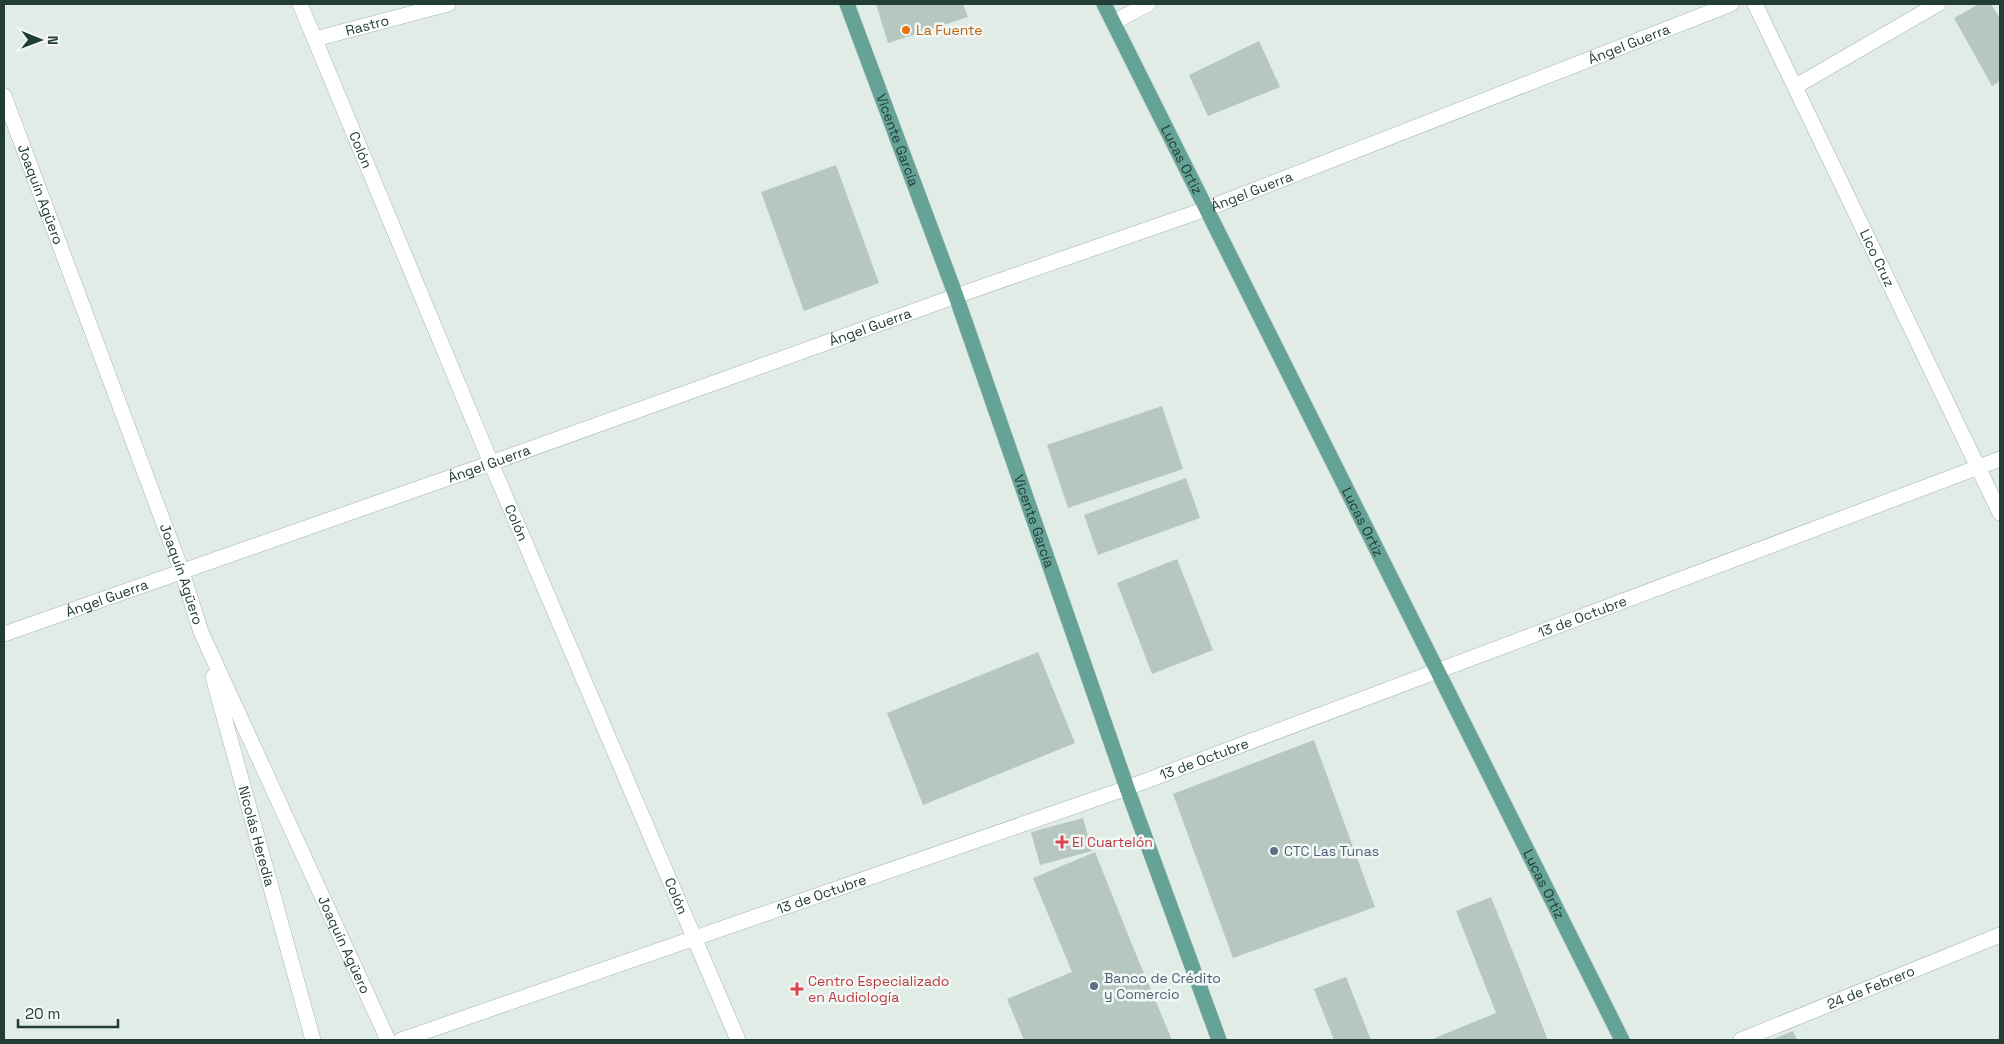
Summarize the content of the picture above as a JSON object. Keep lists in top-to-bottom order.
{
  "streets": {
    "main road": ["Vicente García", "Lucas Ortiz"],
    "street": [
      "Rastro",
      "Ángel Guerra",
      "Colón",
      "Joaquín Agüero",
      "Lico Cruz",
      "13 de Octubre",
      "Nicolás Heredia",
      "24 de Febrero"
    ]
  },
  "crossings": [
    ["Rastro", "Colón"],
    ["Ángel Guerra", "Vicente García"],
    ["Ángel Guerra", "Colón"],
    ["Ángel Guerra", "Lucas Ortiz"],
    ["Ángel Guerra", "Joaquín Agüero"],
    ["Vicente García", "13 de Octubre"],
    ["Colón", "13 de Octubre"],
    ["Lucas Ortiz", "13 de Octubre"],
    ["Joaquín Agüero", "Nicolás Heredia"],
    ["Lico Cruz", "13 de Octubre"]
  ],
  "places": {
    "other": ["La Fuente", "CTC Las Tunas", "Banco de Crédito y Comercio"],
    "health": ["El Cuartelón", "Centro Especializado en Audiología"]
  },
  "scale_bar": "20 m",
  "north": "right"
}
